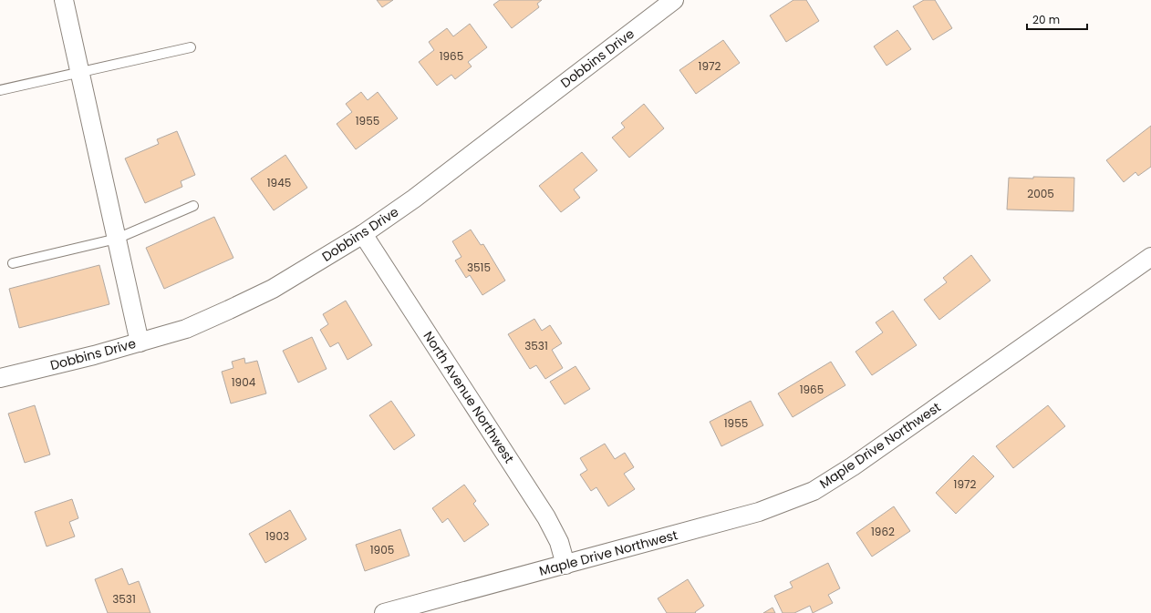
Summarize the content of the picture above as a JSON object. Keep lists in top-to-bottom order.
{
  "streets": {
    "street": ["Dobbins Drive", "North Avenue Northwest", "Maple Drive Northwest"]
  },
  "crossings": [
    ["Dobbins Drive", "North Avenue Northwest"],
    ["North Avenue Northwest", "Maple Drive Northwest"]
  ],
  "house_numbers": [
    "1965",
    "1972",
    "1955",
    "1945",
    "2005",
    "3515",
    "3531",
    "1904",
    "1965",
    "1955",
    "1972",
    "1962",
    "1903",
    "1905",
    "3531"
  ],
  "scale_bar": "20 m"
}
